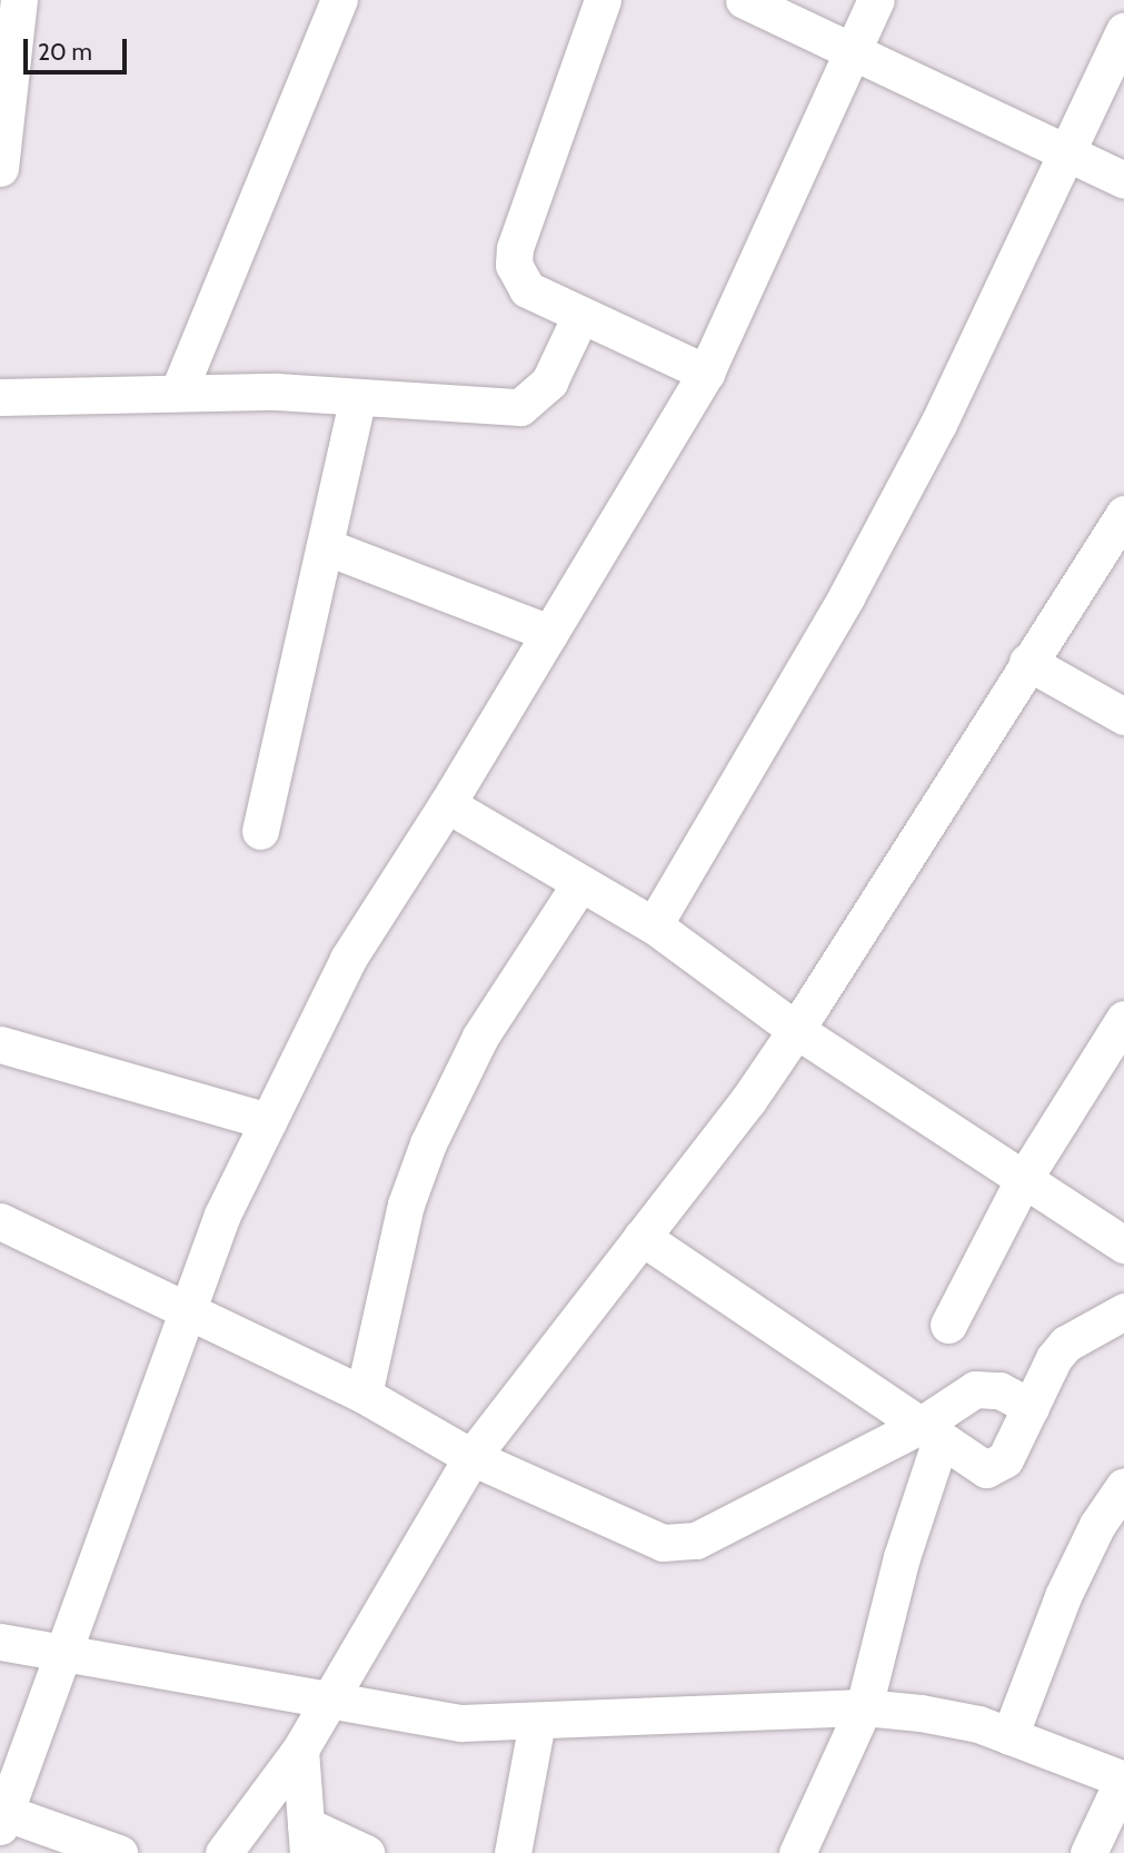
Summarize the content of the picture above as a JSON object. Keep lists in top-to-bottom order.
{
  "scale_bar": "20 m"
}
